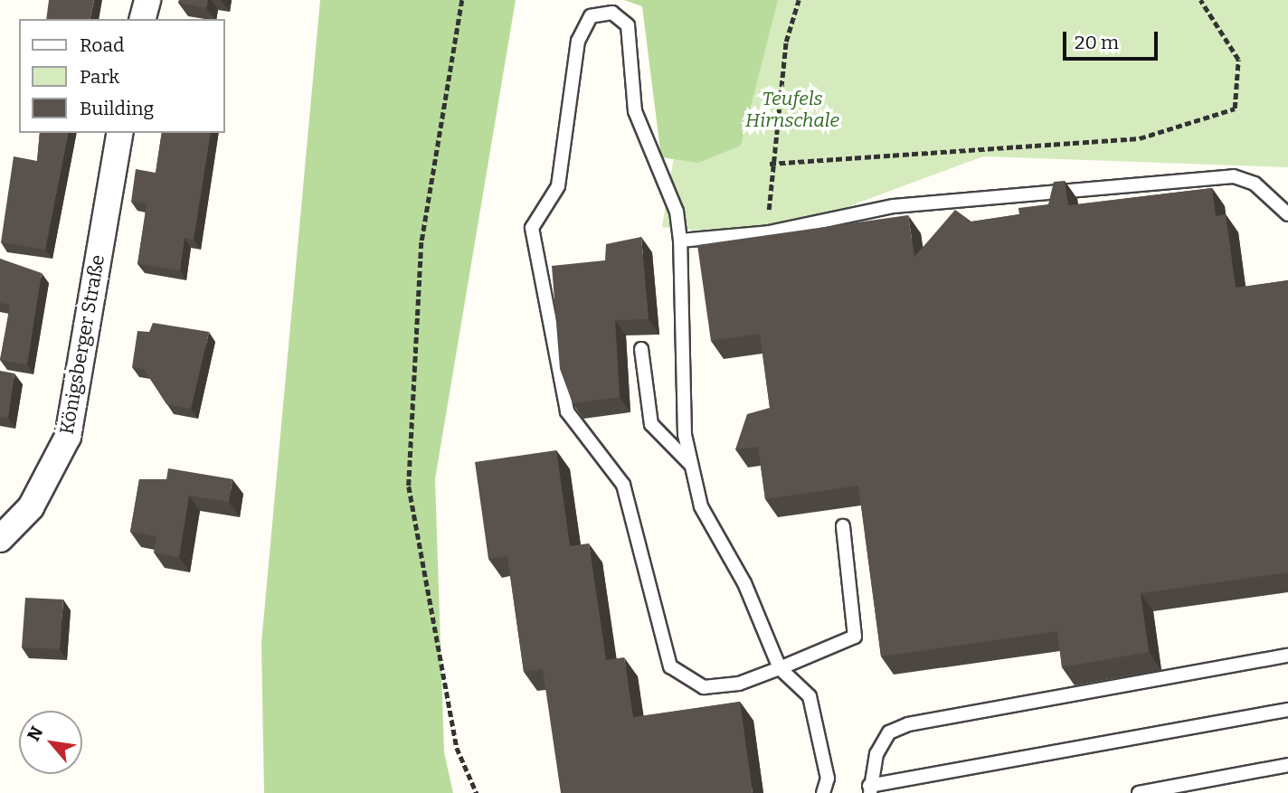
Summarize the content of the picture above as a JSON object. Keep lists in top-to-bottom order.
{
  "streets": {
    "street": ["Königsberger Straße"]
  },
  "parks": ["Teufels Hirnschale"],
  "legend": ["Road", "Park", "Building"],
  "scale_bar": "20 m",
  "north": "top left"
}
